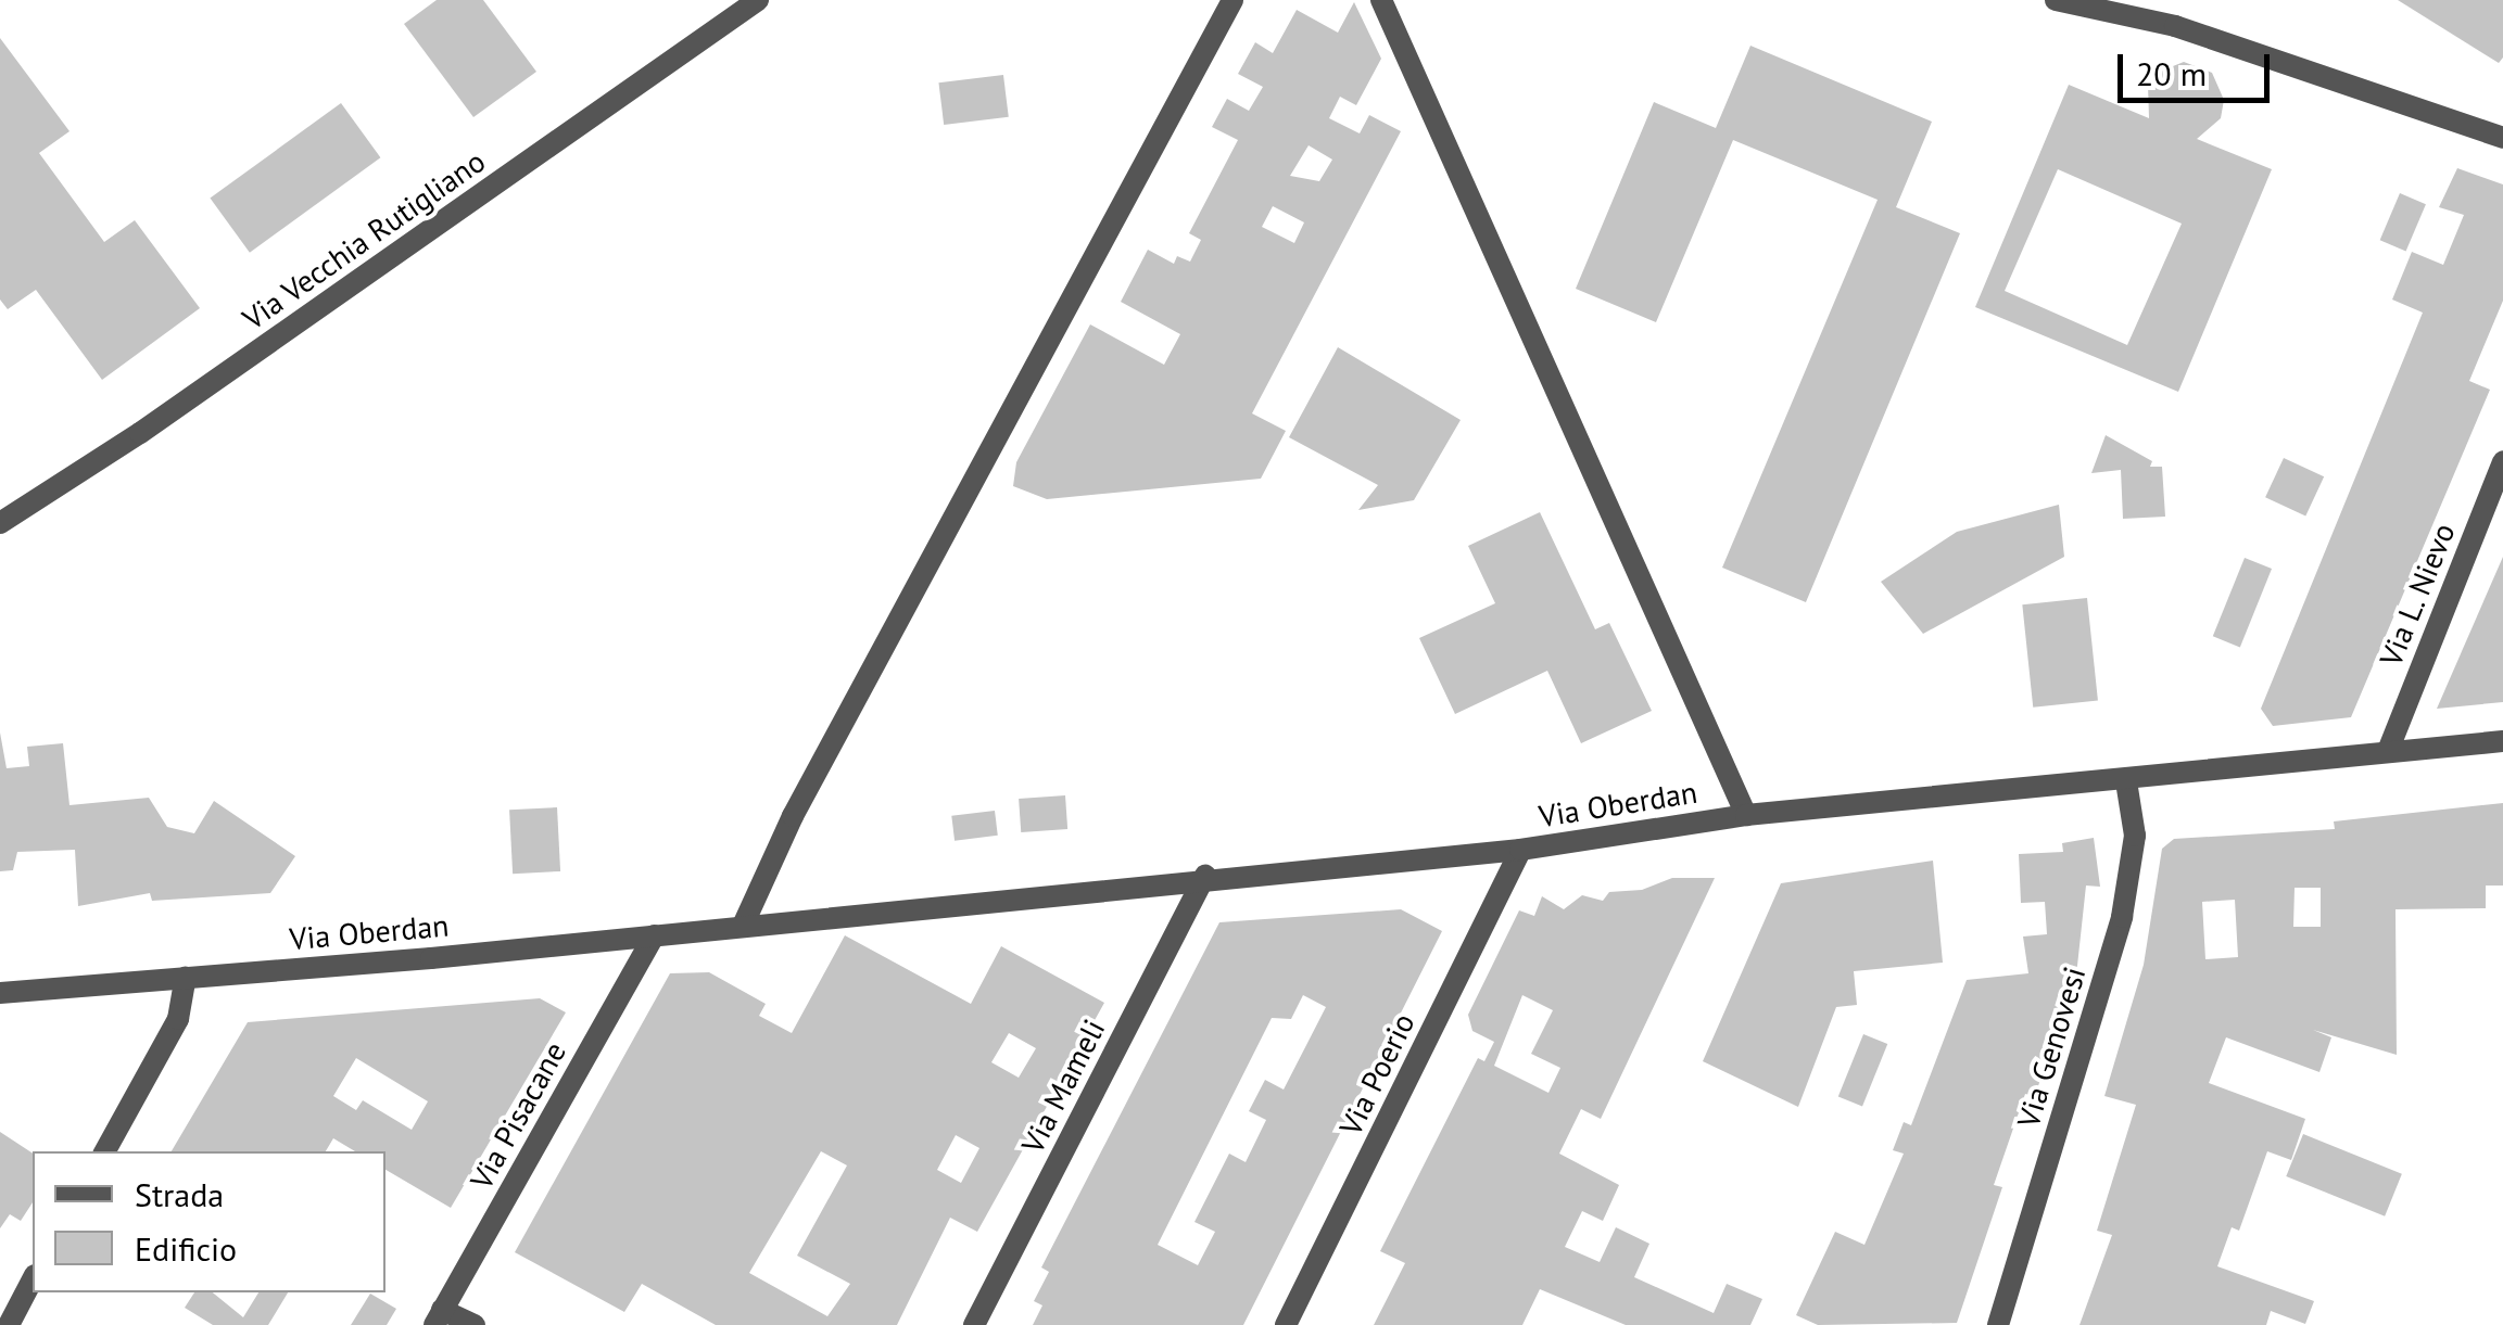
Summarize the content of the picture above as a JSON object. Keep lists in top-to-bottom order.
{
  "streets": {
    "street": [
      "Via Vecchia Rutigliano",
      "Via L. Nievo",
      "Via Oberdan",
      "Via Genovesi",
      "Via Poerio",
      "Via Mameli",
      "Via Pisacane"
    ]
  },
  "crossings": [
    ["Via L. Nievo", "Via Oberdan"],
    ["Via Oberdan", "Via Genovesi"],
    ["Via Oberdan", "Via Poerio"],
    ["Via Oberdan", "Via Mameli"],
    ["Via Oberdan", "Via Pisacane"]
  ],
  "legend": ["Strada", "Edificio"],
  "scale_bar": "20 m"
}
